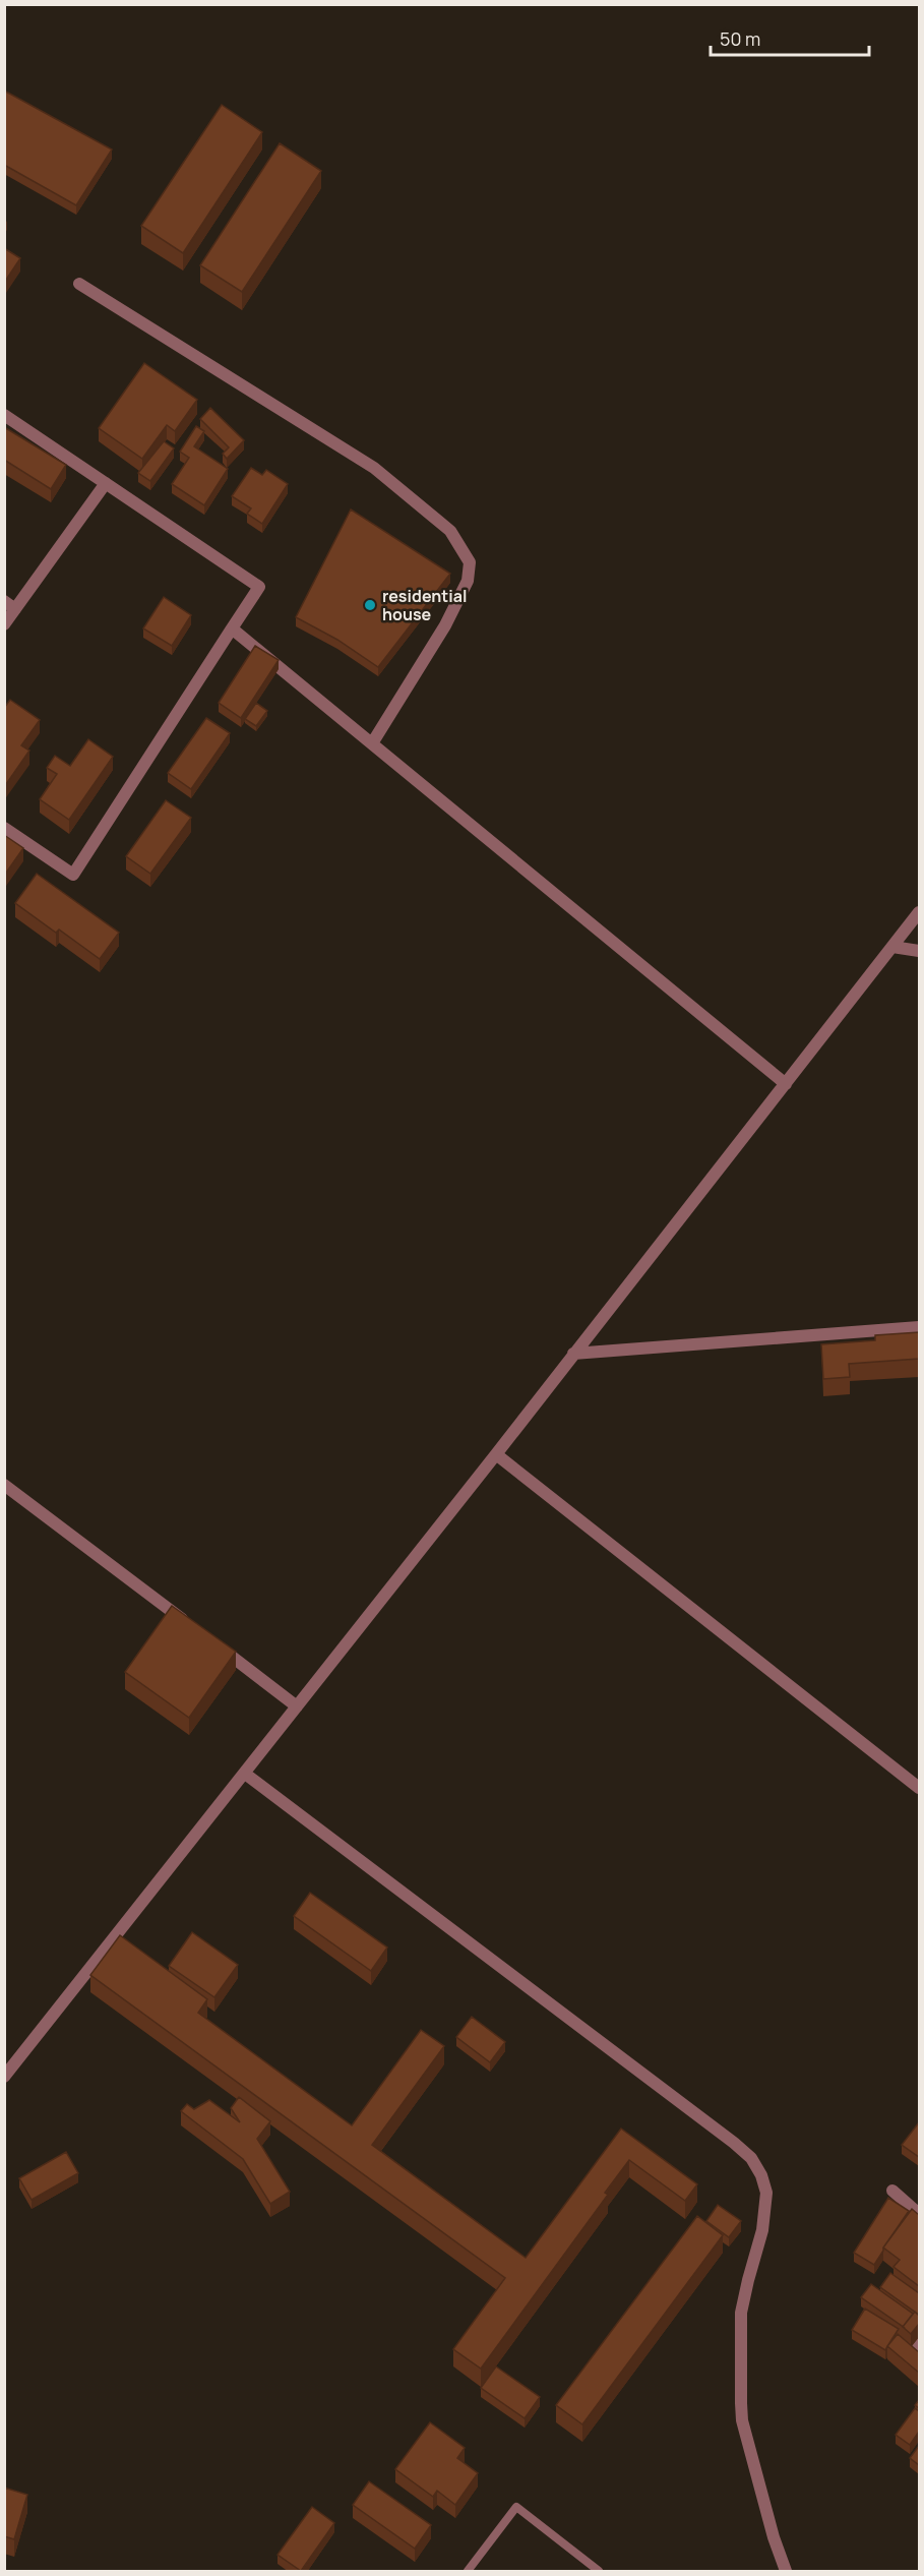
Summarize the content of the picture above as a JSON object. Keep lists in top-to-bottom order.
{
  "places": ["residential house"],
  "scale_bar": "50 m"
}
